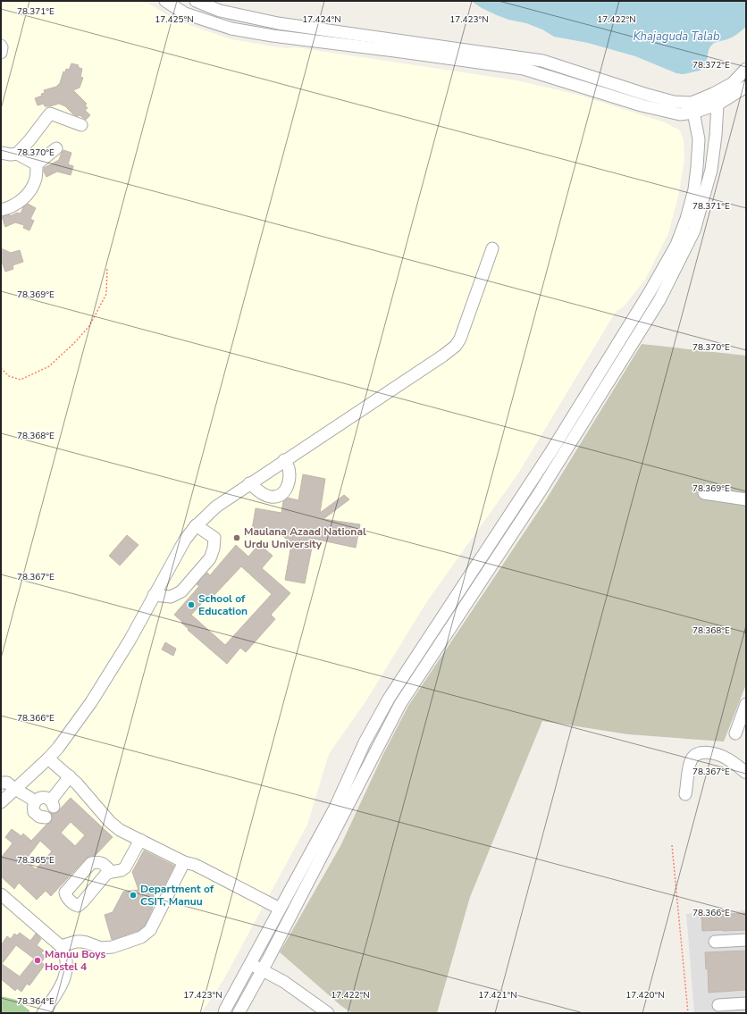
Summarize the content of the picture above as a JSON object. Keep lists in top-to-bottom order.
{
  "water": ["Khajaguda Talab"],
  "places": [
    "Maulana Azaad National Urdu University",
    "School of Education",
    "Department of CSIT, Manuu",
    "Manuu Boys Hostel 4"
  ],
  "coordinates": [
    "78.371°E",
    "17.425°N",
    "17.424°N",
    "17.423°N",
    "17.422°N",
    "78.372°E",
    "78.370°E",
    "78.369°E",
    "78.368°E",
    "78.367°E",
    "78.366°E",
    "78.365°E",
    "17.421°N",
    "17.420°N",
    "78.364°E"
  ]
}
